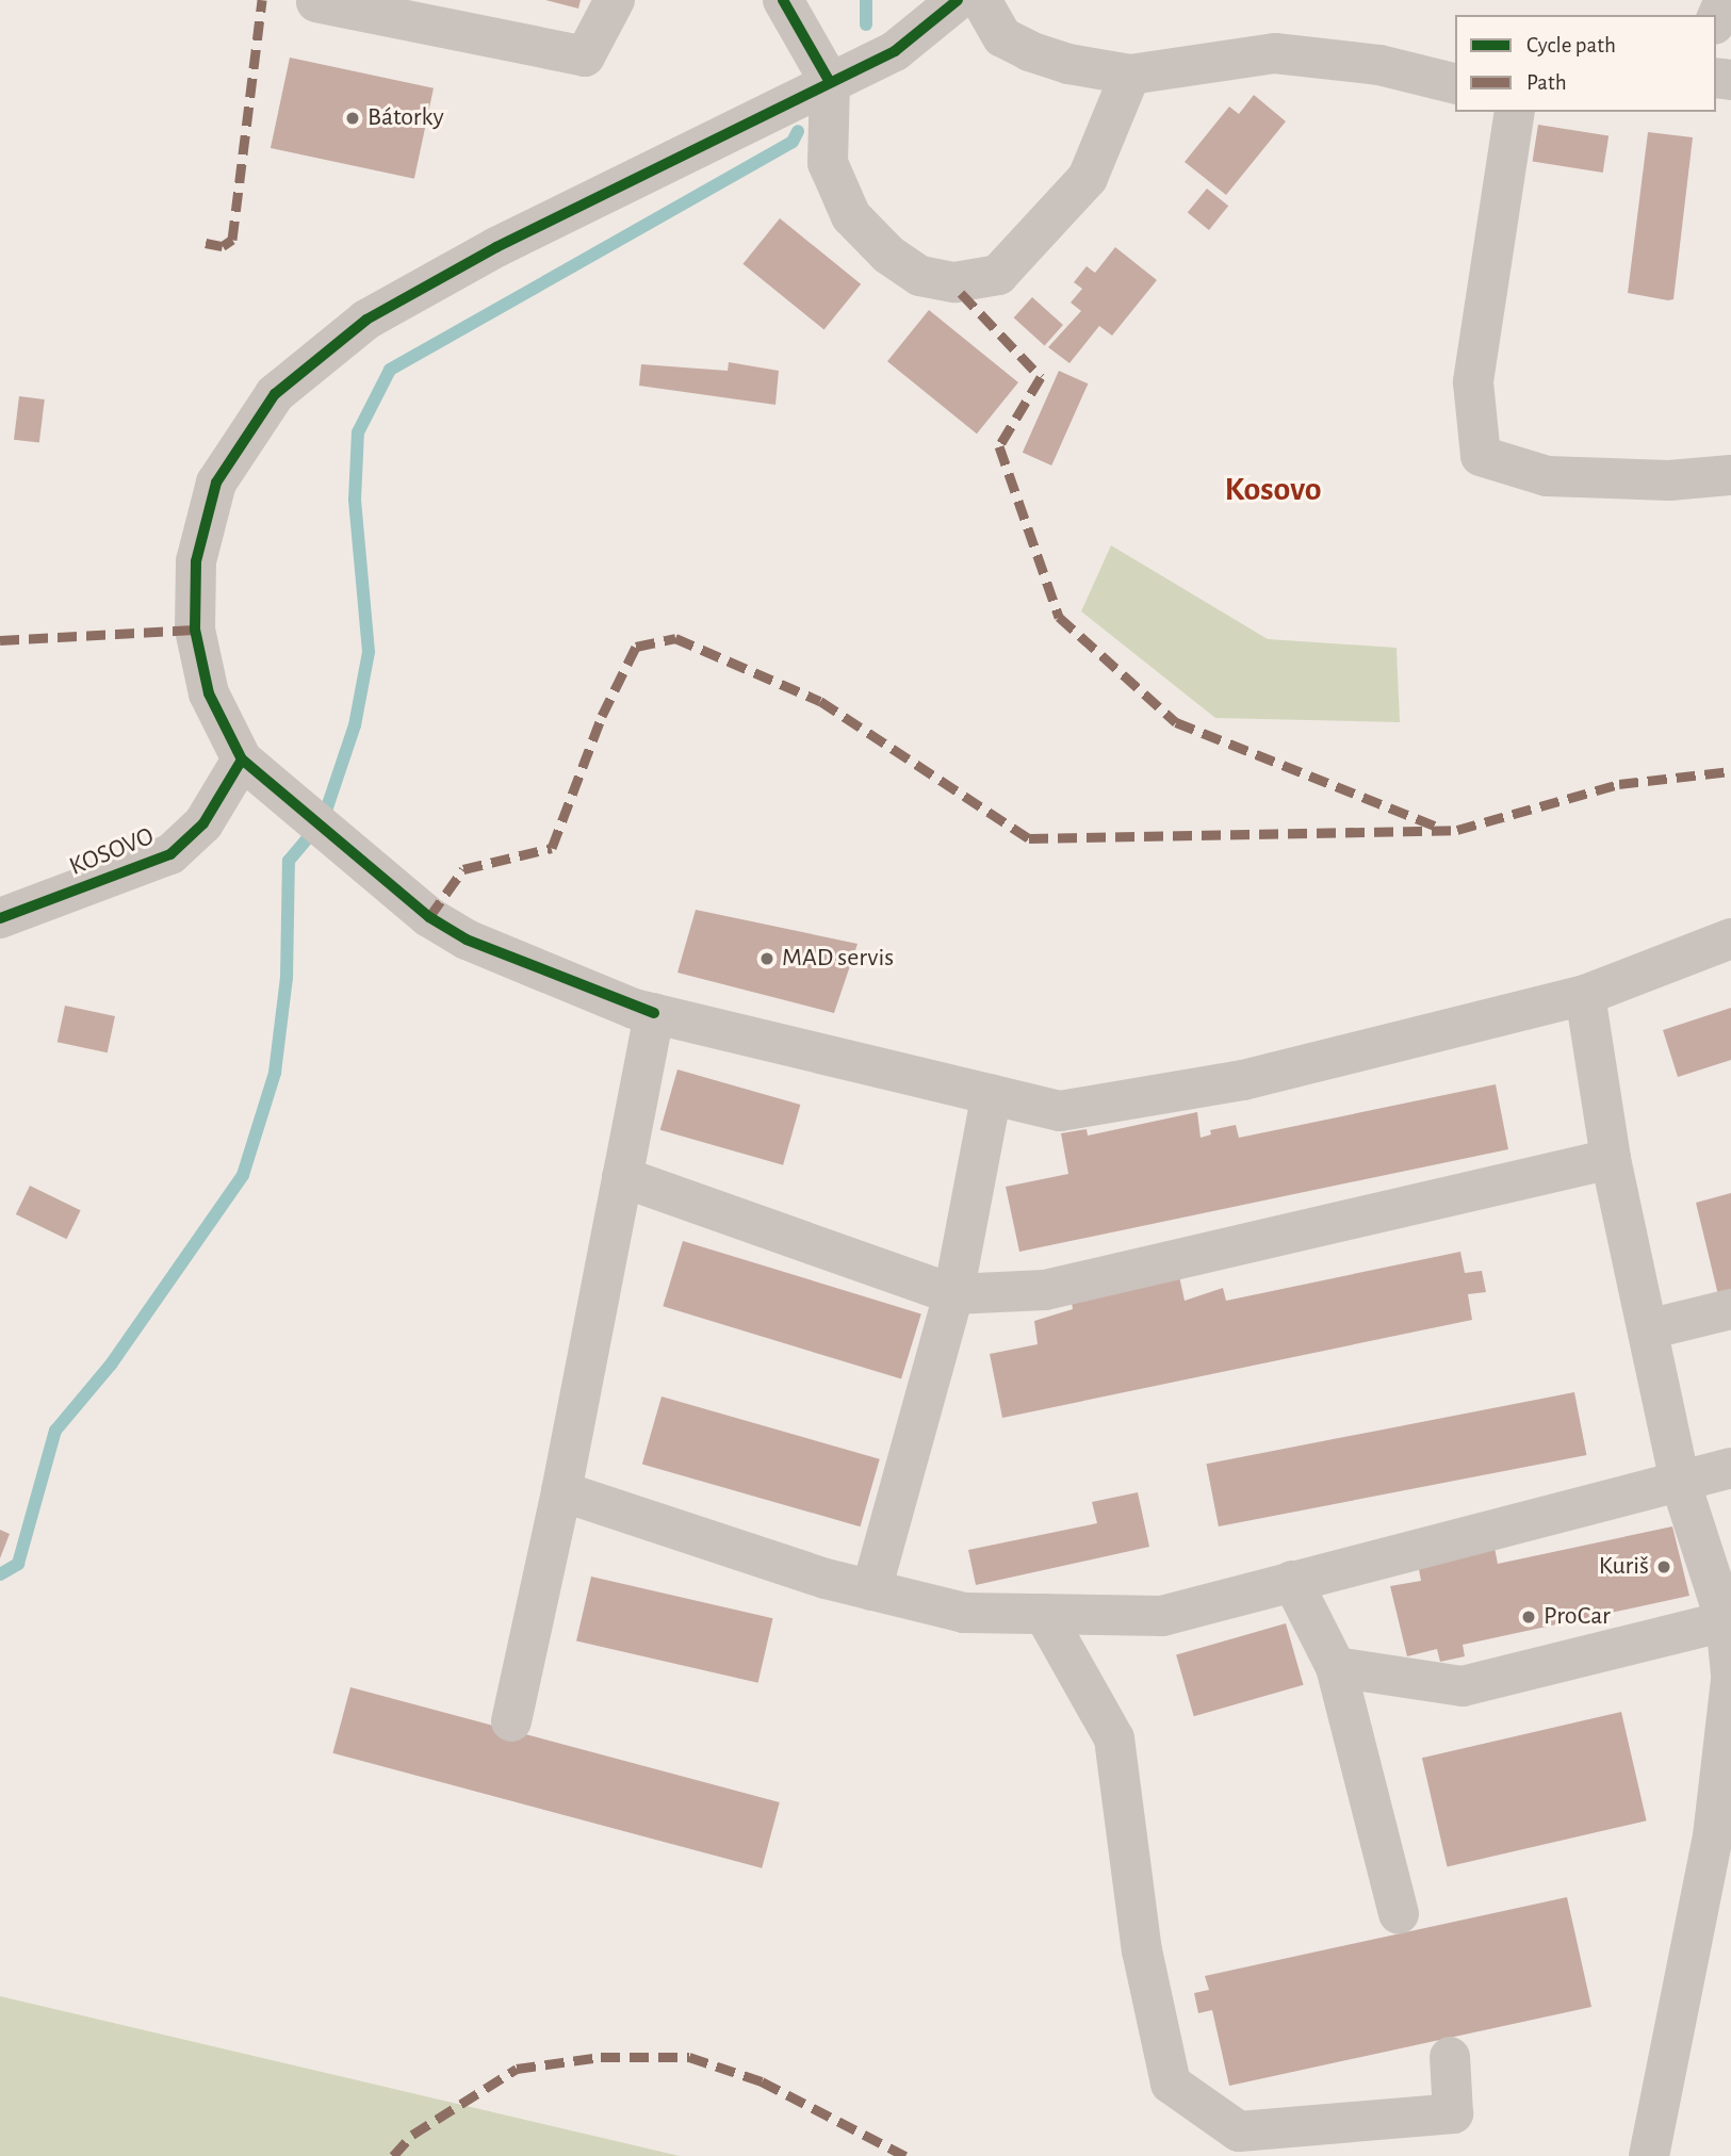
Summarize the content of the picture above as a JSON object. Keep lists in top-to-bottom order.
{
  "streets": {
    "street": ["KOSOVO"]
  },
  "districts": ["Kosovo"],
  "places": [
    "Bátorky",
    "MAD servis",
    "Kuriš",
    "ProCar"
  ],
  "legend": ["Cycle path", "Path"]
}
